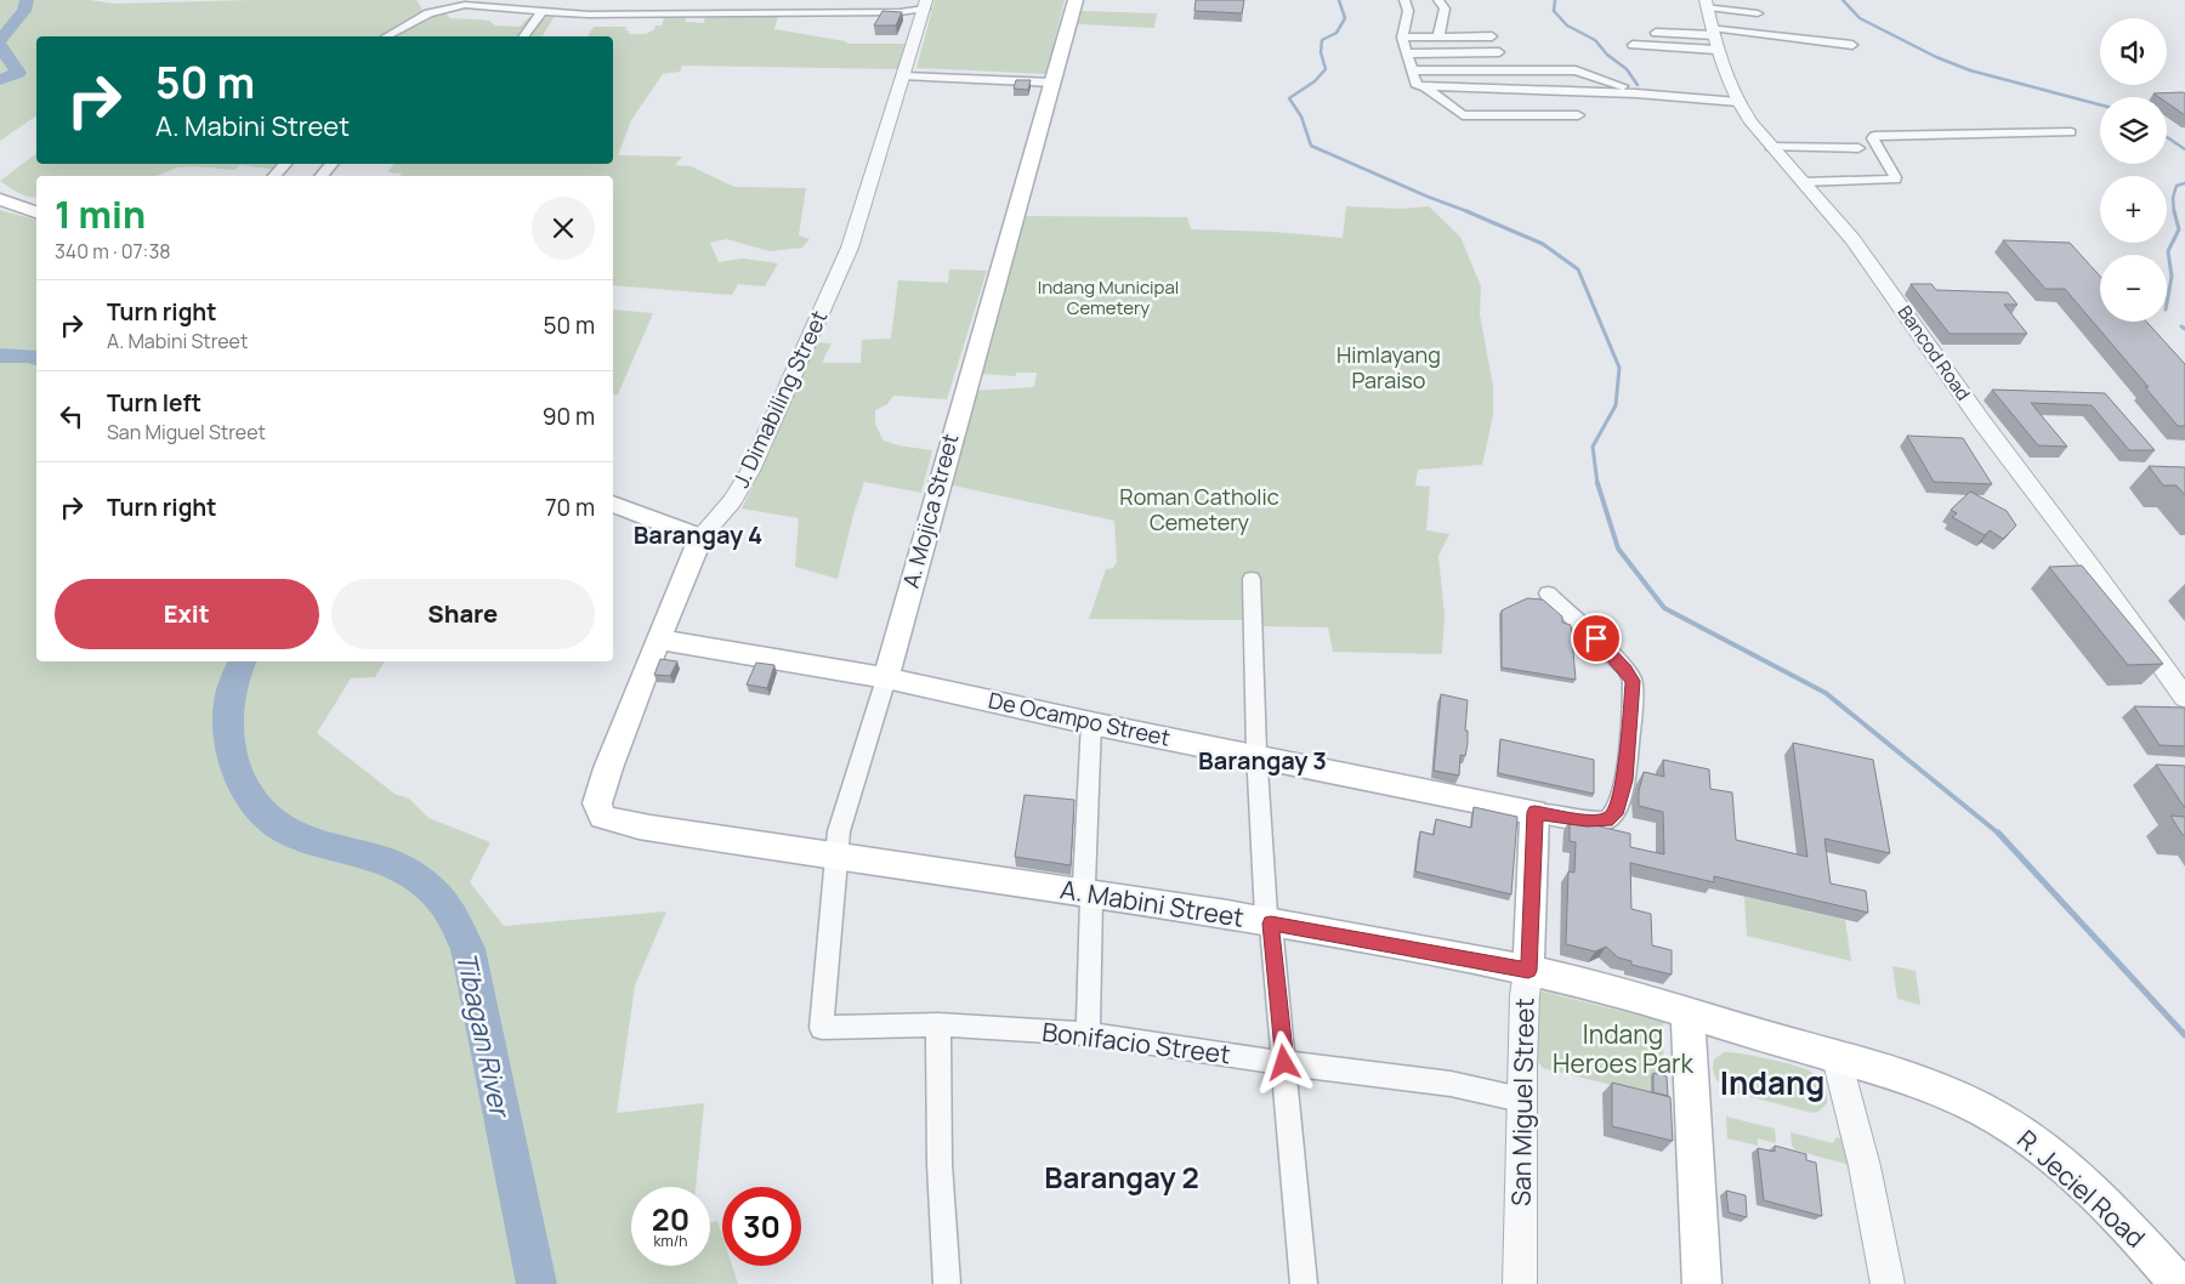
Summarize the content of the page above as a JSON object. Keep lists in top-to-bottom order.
{
  "streets": {
    "main road": [
      "J. Dimabiling Street",
      "A. Mojica Street",
      "De Ocampo Street",
      "A. Mabini Street",
      "San Miguel Street",
      "R. Jeciel Road"
    ],
    "street": ["Bancod Road", "Bonifacio Street"]
  },
  "crossings": [
    ["J. Dimabiling Street", "De Ocampo Street"],
    ["J. Dimabiling Street", "A. Mabini Street"],
    ["A. Mojica Street", "De Ocampo Street"],
    ["A. Mojica Street", "A. Mabini Street"],
    ["A. Mojica Street", "Bonifacio Street"],
    ["De Ocampo Street", "San Miguel Street"],
    ["A. Mabini Street", "San Miguel Street"],
    ["A. Mabini Street", "R. Jeciel Road"],
    ["Bonifacio Street", "San Miguel Street"]
  ],
  "districts": [
    "Barangay 4",
    "Barangay 3",
    "Indang",
    "Barangay 2"
  ],
  "water": ["Tibagan River"],
  "parks": [
    "Indang Municipal Cemetery",
    "Himlayang Paraiso",
    "Roman Catholic Cemetery",
    "Indang Heroes Park"
  ],
  "page": {
    "map_buttons": ["+", "−"],
    "turn": ["50 m", "A. Mabini Street"],
    "heading": ["1 min", "340 m · 07:38"],
    "list": [
      {
        "name": "Turn right",
        "note": "A. Mabini Street",
        "value": "50 m"
      },
      {
        "name": "Turn left",
        "note": "San Miguel Street",
        "value": "90 m"
      },
      {
        "name": "Turn right",
        "value": "70 m"
      }
    ],
    "buttons": ["Exit", "Share"],
    "speed": "20 km/h",
    "limit": "30"
  }
}
